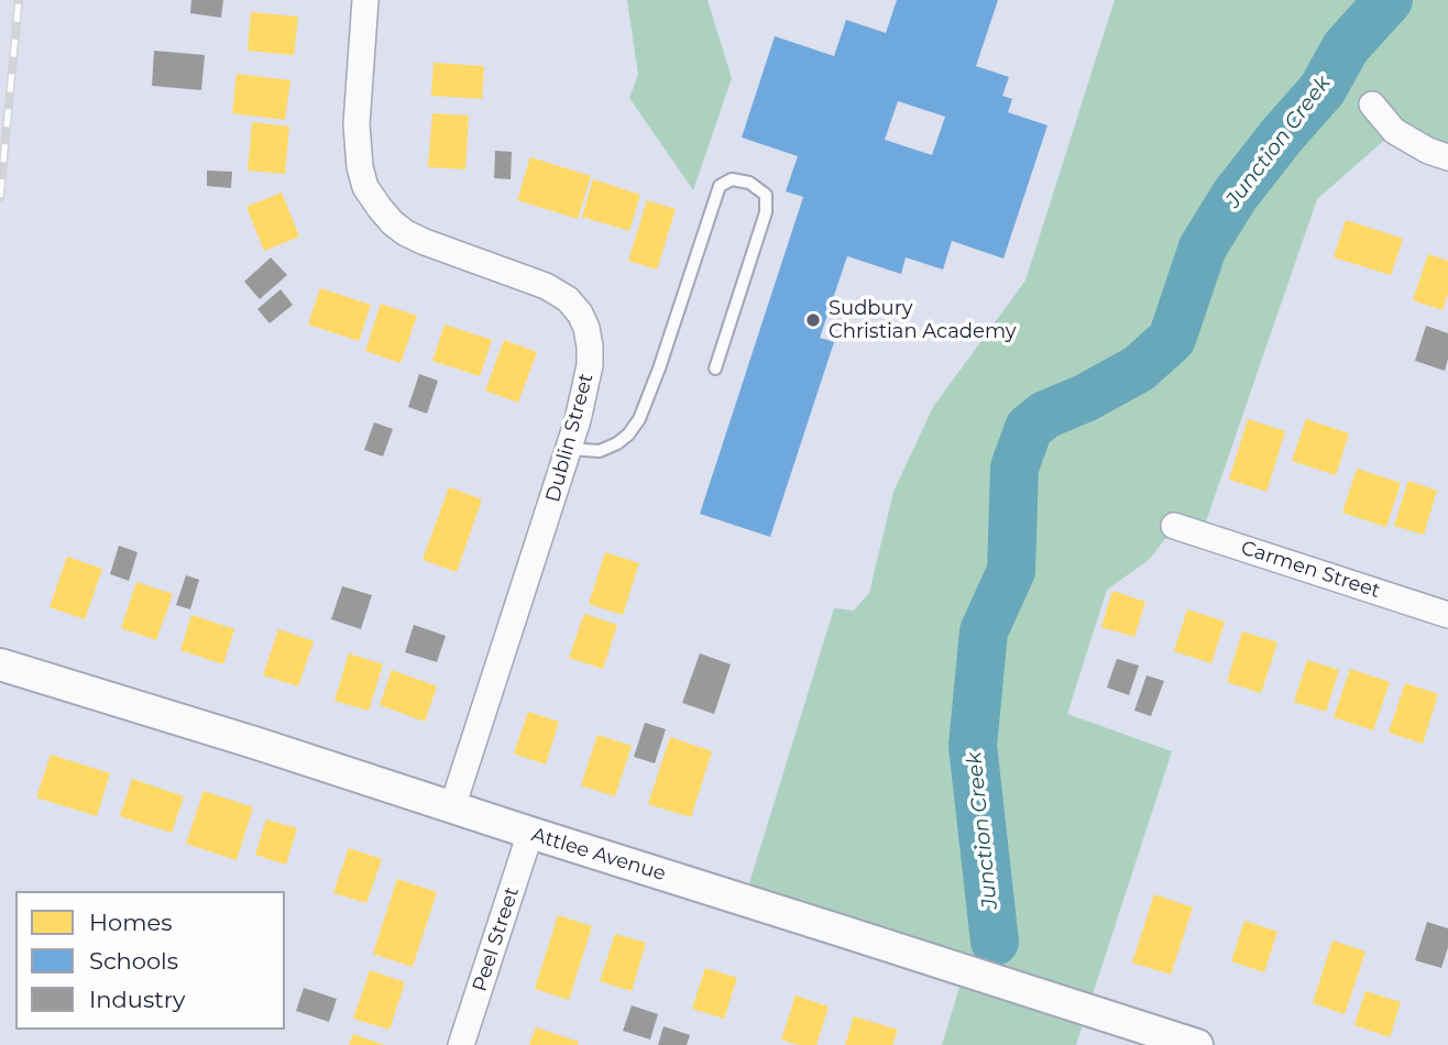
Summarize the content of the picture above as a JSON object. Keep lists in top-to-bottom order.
{
  "streets": {
    "street": [
      "Dublin Street",
      "Carmen Street",
      "Attlee Avenue",
      "Peel Street"
    ]
  },
  "crossings": [
    ["Dublin Street", "Attlee Avenue"],
    ["Attlee Avenue", "Peel Street"]
  ],
  "water": ["Junction Creek"],
  "places": ["Sudbury Christian Academy"],
  "legend": ["Homes", "Schools", "Industry"]
}
